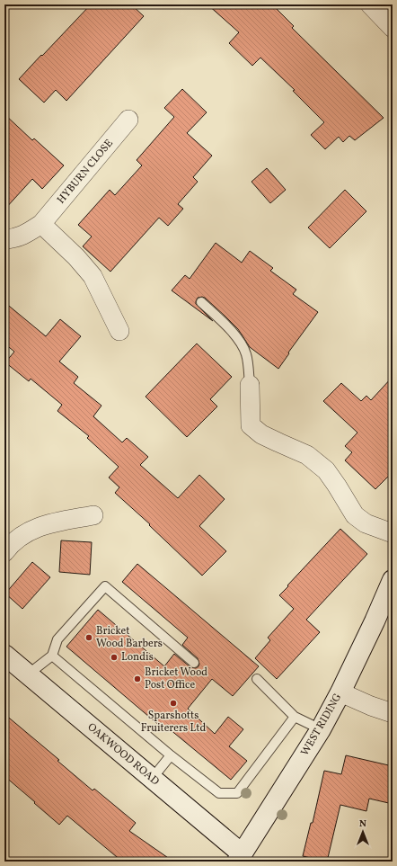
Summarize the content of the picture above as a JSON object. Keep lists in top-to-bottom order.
{
  "streets": {
    "street": ["HYBURN CLOSE", "WEST RIDING", "OAKWOOD ROAD"]
  },
  "crossings": [
    ["WEST RIDING", "OAKWOOD ROAD"]
  ],
  "places": [
    "Bricket Wood Barbers",
    "Londis",
    "Bricket Wood Post Office",
    "Sparshotts Fruiterers Ltd"
  ],
  "north": "top"
}
